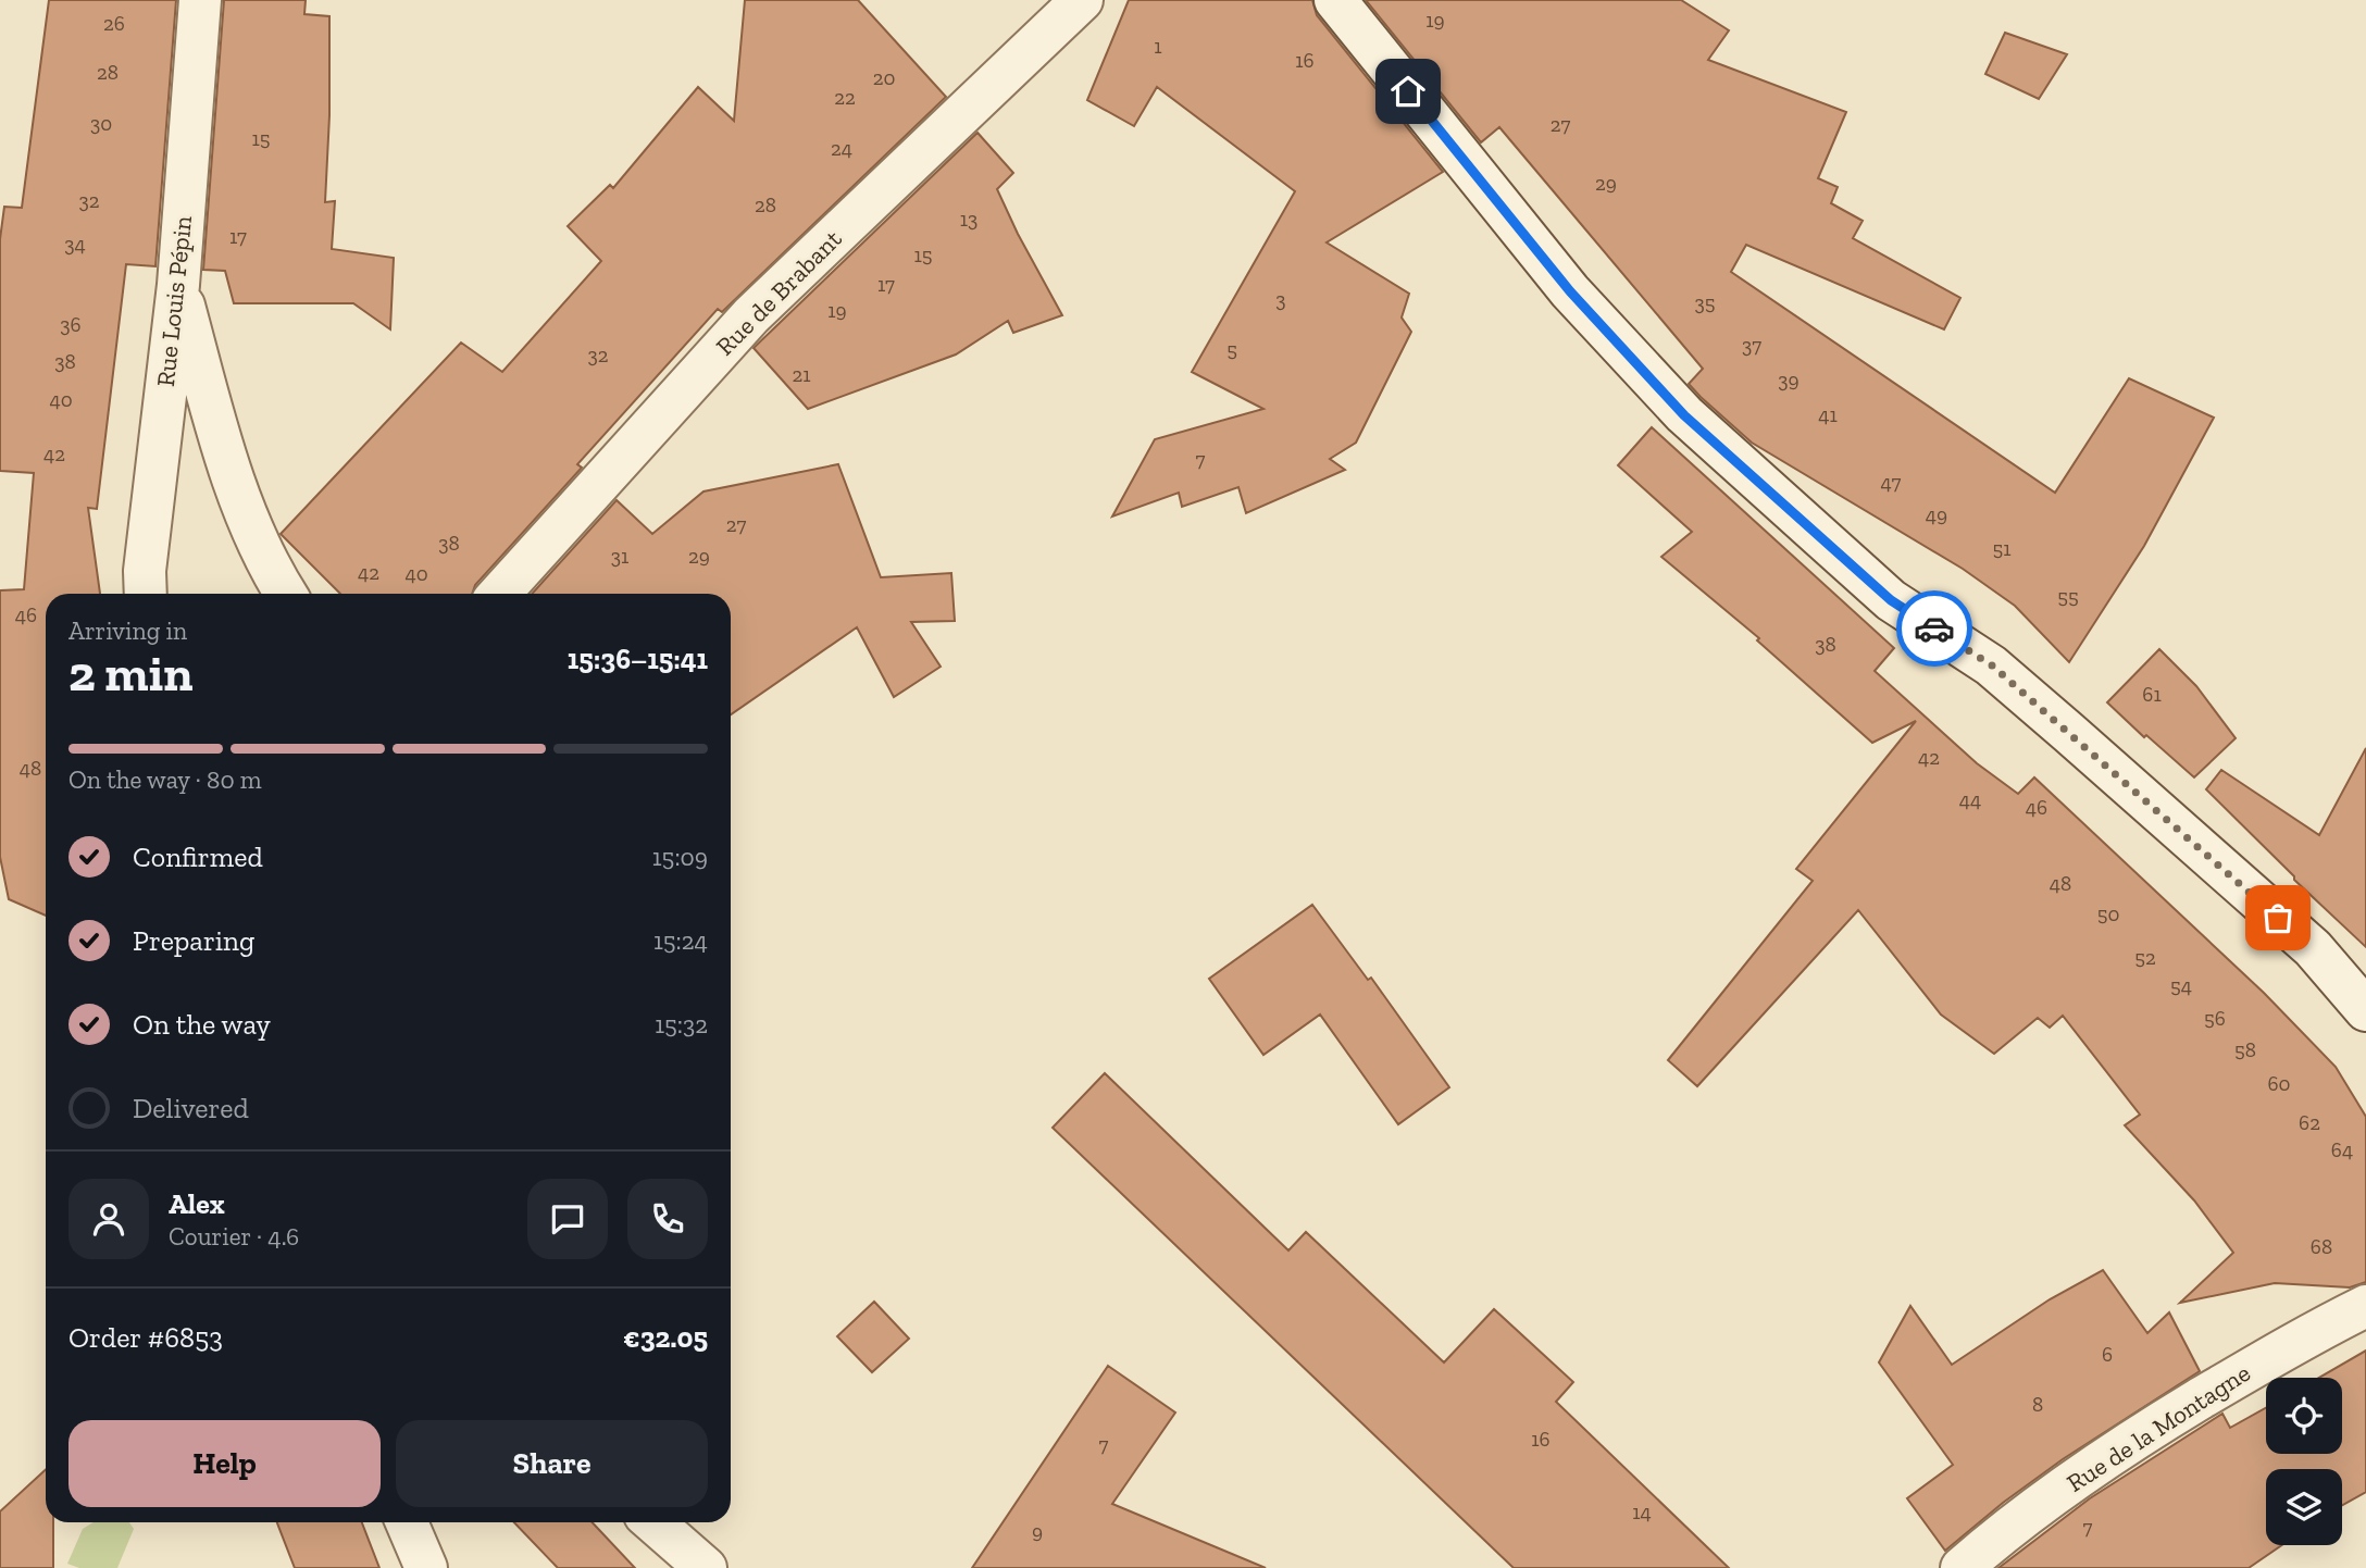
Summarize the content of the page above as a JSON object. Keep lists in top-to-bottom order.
{
  "streets": {
    "street": ["Rue de Brabant", "Rue Louis Pépin", "Rue de la Montagne"]
  },
  "house_numbers": [
    "19",
    "26",
    "1",
    "16",
    "28",
    "20",
    "22",
    "30",
    "27",
    "15",
    "24",
    "29",
    "32",
    "28",
    "13",
    "17",
    "34",
    "15",
    "17",
    "3",
    "35",
    "19",
    "36",
    "37",
    "5",
    "32",
    "38",
    "21",
    "39",
    "40",
    "41",
    "42",
    "7",
    "47",
    "49",
    "27",
    "38",
    "51",
    "31",
    "29",
    "42",
    "40",
    "55",
    "46",
    "38",
    "61",
    "42",
    "48",
    "44",
    "46",
    "48",
    "50",
    "52",
    "54",
    "56",
    "58",
    "60",
    "62",
    "64",
    "68",
    "6",
    "8",
    "16",
    "7",
    "14",
    "7",
    "9"
  ],
  "page": {
    "heading": ["2 min", "Arriving in", "15:36–15:41"],
    "panel": [
      "Alex",
      "Courier · 4.6",
      "Order #6853",
      "€32.05"
    ],
    "bar": "On the way · 80 m",
    "list": [
      ["Confirmed", "15:09"],
      ["Preparing", "15:24"],
      ["On the way", "15:32"],
      "Delivered"
    ],
    "buttons": ["Help", "Share"]
  }
}
